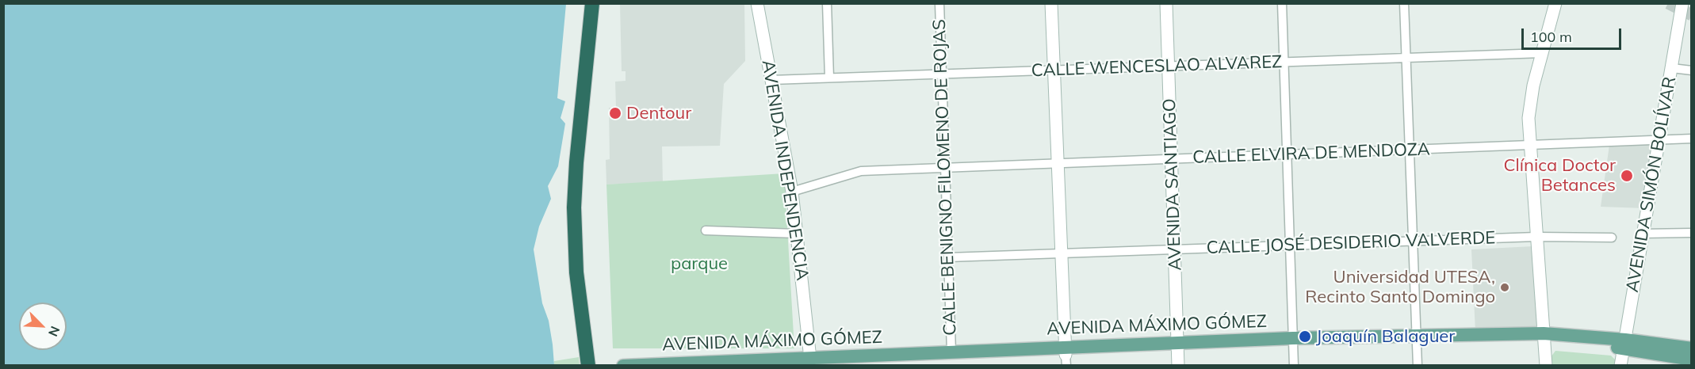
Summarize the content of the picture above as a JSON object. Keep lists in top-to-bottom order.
{
  "streets": {
    "main road": [
      "AVENIDA INDEPENDENCIA",
      "AVENIDA SANTIAGO",
      "AVENIDA SIMÓN BOLÍVAR",
      "AVENIDA MÁXIMO GÓMEZ"
    ],
    "street": [
      "CALLE WENCESLAO ALVAREZ",
      "CALLE ELVIRA DE MENDOZA",
      "CALLE BENIGNO FILOMENO DE ROJAS",
      "CALLE JOSÉ DESIDERIO VALVERDE"
    ]
  },
  "crossings": [
    ["CALLE WENCESLAO ALVAREZ", "AVENIDA INDEPENDENCIA"],
    ["CALLE WENCESLAO ALVAREZ", "CALLE BENIGNO FILOMENO DE ROJAS"],
    ["CALLE WENCESLAO ALVAREZ", "AVENIDA SANTIAGO"],
    ["CALLE ELVIRA DE MENDOZA", "AVENIDA INDEPENDENCIA"],
    ["CALLE ELVIRA DE MENDOZA", "CALLE BENIGNO FILOMENO DE ROJAS"],
    ["CALLE ELVIRA DE MENDOZA", "AVENIDA SANTIAGO"],
    ["CALLE ELVIRA DE MENDOZA", "AVENIDA SIMÓN BOLÍVAR"],
    ["AVENIDA INDEPENDENCIA", "AVENIDA MÁXIMO GÓMEZ"],
    ["CALLE BENIGNO FILOMENO DE ROJAS", "CALLE JOSÉ DESIDERIO VALVERDE"],
    ["CALLE BENIGNO FILOMENO DE ROJAS", "AVENIDA MÁXIMO GÓMEZ"],
    ["AVENIDA SANTIAGO", "CALLE JOSÉ DESIDERIO VALVERDE"],
    ["AVENIDA SANTIAGO", "AVENIDA MÁXIMO GÓMEZ"],
    ["AVENIDA SIMÓN BOLÍVAR", "AVENIDA MÁXIMO GÓMEZ"]
  ],
  "parks": ["parque"],
  "places": [
    "Dentour",
    "Clínica Doctor Betances",
    "Universidad UTESA, Recinto Santo Domingo",
    "Joaquín Balaguer"
  ],
  "scale_bar": "100 m",
  "north": "bottom right"
}
